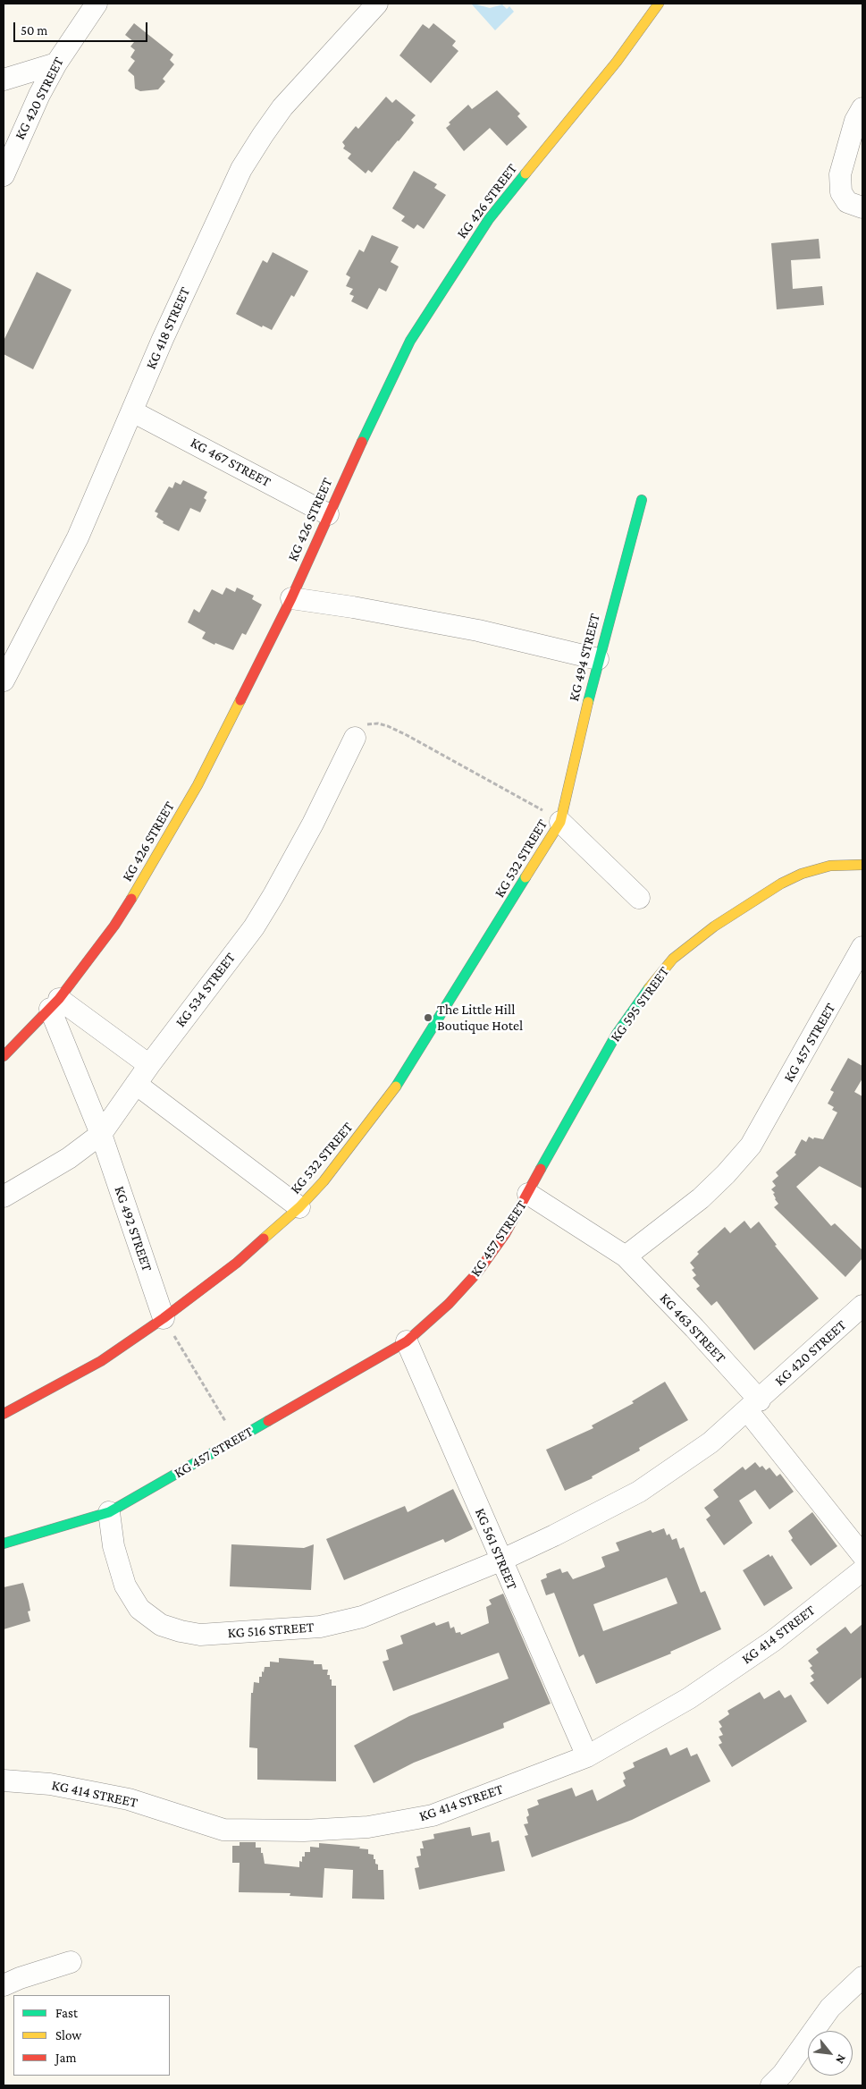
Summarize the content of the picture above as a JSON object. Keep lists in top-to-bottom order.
{
  "streets": {
    "street": [
      "KG 420 STREET",
      "KG 426 STREET",
      "KG 418 STREET",
      "KG 467 STREET",
      "KG 494 STREET",
      "KG 532 STREET",
      "KG 534 STREET",
      "KG 595 STREET",
      "KG 457 STREET",
      "KG 492 STREET",
      "KG 463 STREET",
      "KG 561 STREET",
      "KG 516 STREET",
      "KG 414 STREET"
    ]
  },
  "crossings": [
    ["KG 420 STREET", "KG 463 STREET"],
    ["KG 420 STREET", "KG 561 STREET"],
    ["KG 420 STREET", "KG 516 STREET"],
    ["KG 426 STREET", "KG 467 STREET"],
    ["KG 426 STREET", "KG 492 STREET"],
    ["KG 418 STREET", "KG 467 STREET"],
    ["KG 494 STREET", "KG 532 STREET"],
    ["KG 532 STREET", "KG 492 STREET"],
    ["KG 534 STREET", "KG 492 STREET"],
    ["KG 595 STREET", "KG 457 STREET"],
    ["KG 457 STREET", "KG 463 STREET"],
    ["KG 457 STREET", "KG 561 STREET"],
    ["KG 457 STREET", "KG 516 STREET"],
    ["KG 561 STREET", "KG 516 STREET"],
    ["KG 561 STREET", "KG 414 STREET"]
  ],
  "places": ["The Little Hill Boutique Hotel"],
  "legend": ["Fast", "Slow", "Jam"],
  "scale_bar": "50 m",
  "north": "bottom right"
}
